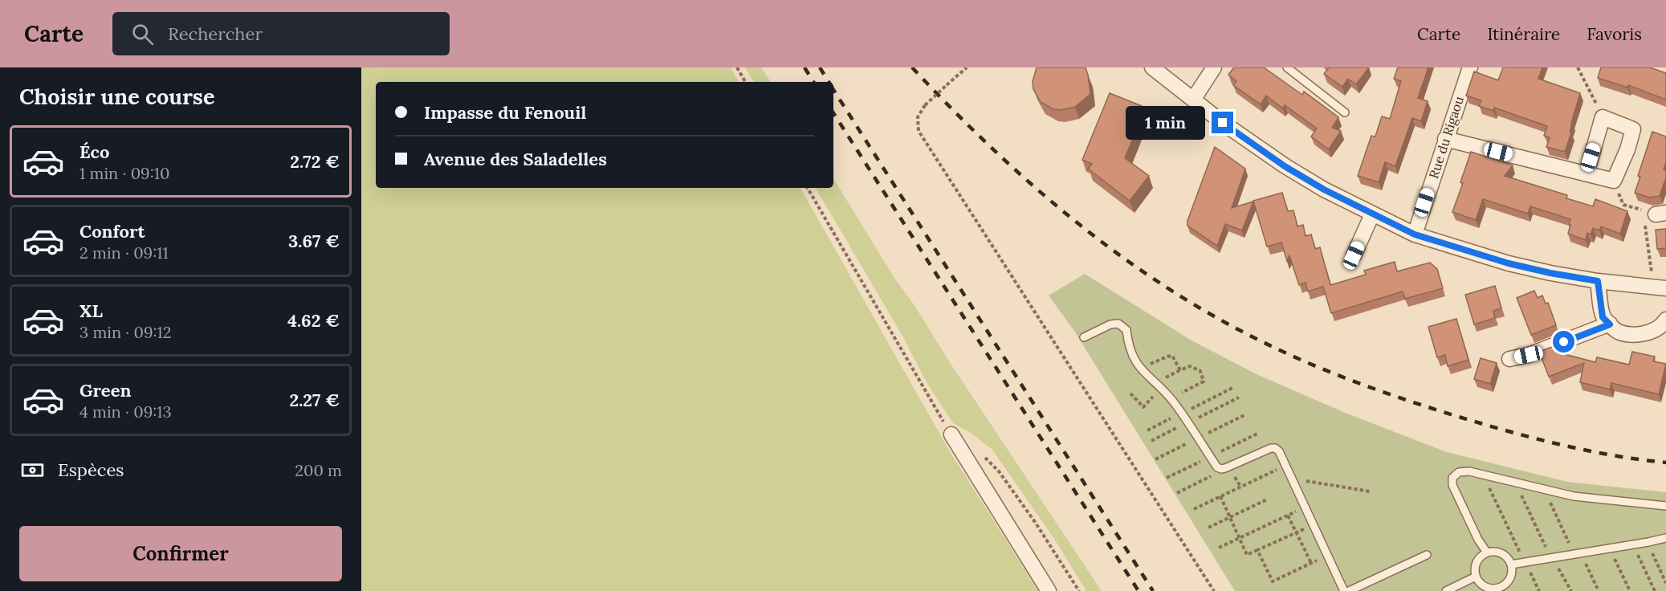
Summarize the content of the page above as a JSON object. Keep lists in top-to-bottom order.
{
  "streets": {
    "street": ["Rue du Rigaou"]
  },
  "page": {
    "header": "Carte",
    "search": "Rechercher",
    "nav": ["Carte", "Itinéraire", "Favoris"],
    "heading": "Choisir une course",
    "banner": ["Impasse du Fenouil", "Avenue des Saladelles"],
    "bubble": "1 min",
    "list": [
      {
        "name": "Éco",
        "note": "1 min · 09:10",
        "value": "2.72 €"
      },
      {
        "name": "Confort",
        "note": "2 min · 09:11",
        "value": "3.67 €"
      },
      {
        "name": "XL",
        "note": "3 min · 09:12",
        "value": "4.62 €"
      },
      {
        "name": "Green",
        "note": "4 min · 09:13",
        "value": "2.27 €"
      }
    ],
    "pay": ["Espèces", "200 m"],
    "buttons": "Confirmer"
  }
}
